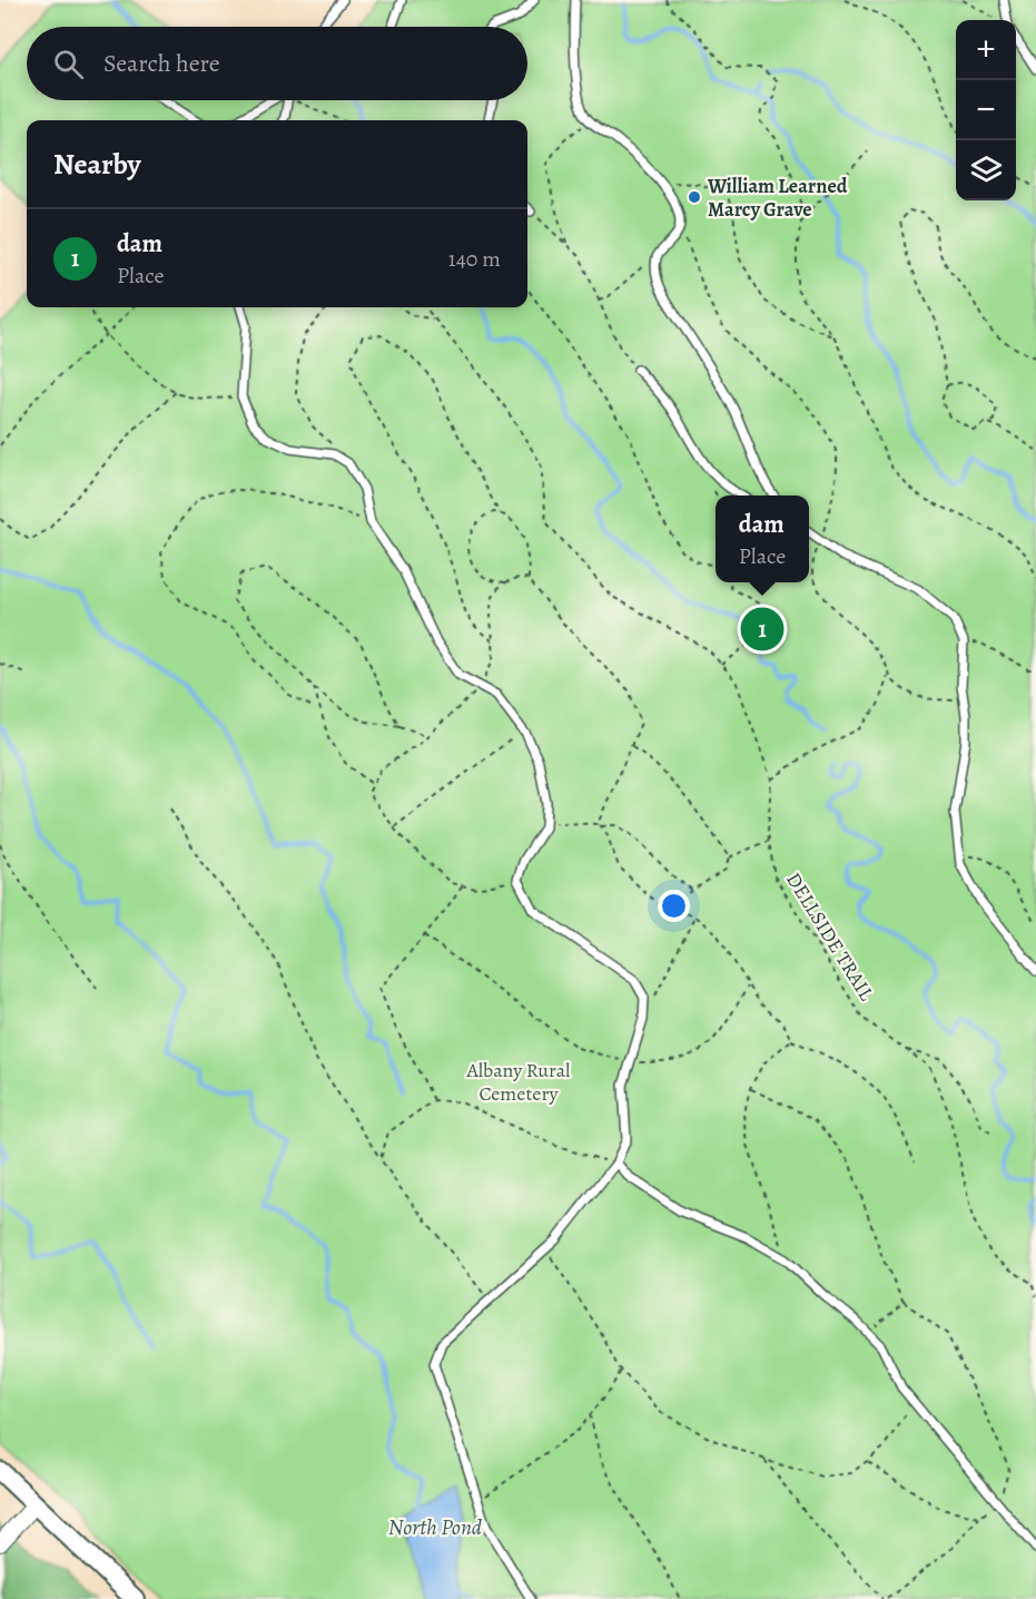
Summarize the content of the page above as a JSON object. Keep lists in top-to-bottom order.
{
  "streets": {
    "path": ["DELLSIDE TRAIL"]
  },
  "water": ["North Pond"],
  "parks": ["Albany Rural Cemetery"],
  "places": ["William Learned Marcy Grave"],
  "page": {
    "map_buttons": ["+", "−"],
    "search": "Search here",
    "heading": "Nearby",
    "list": [
      {
        "mark": "1",
        "name": "dam",
        "note": "Place",
        "value": "140 m"
      }
    ],
    "popup": ["dam", "Place"],
    "pins": "1"
  }
}
